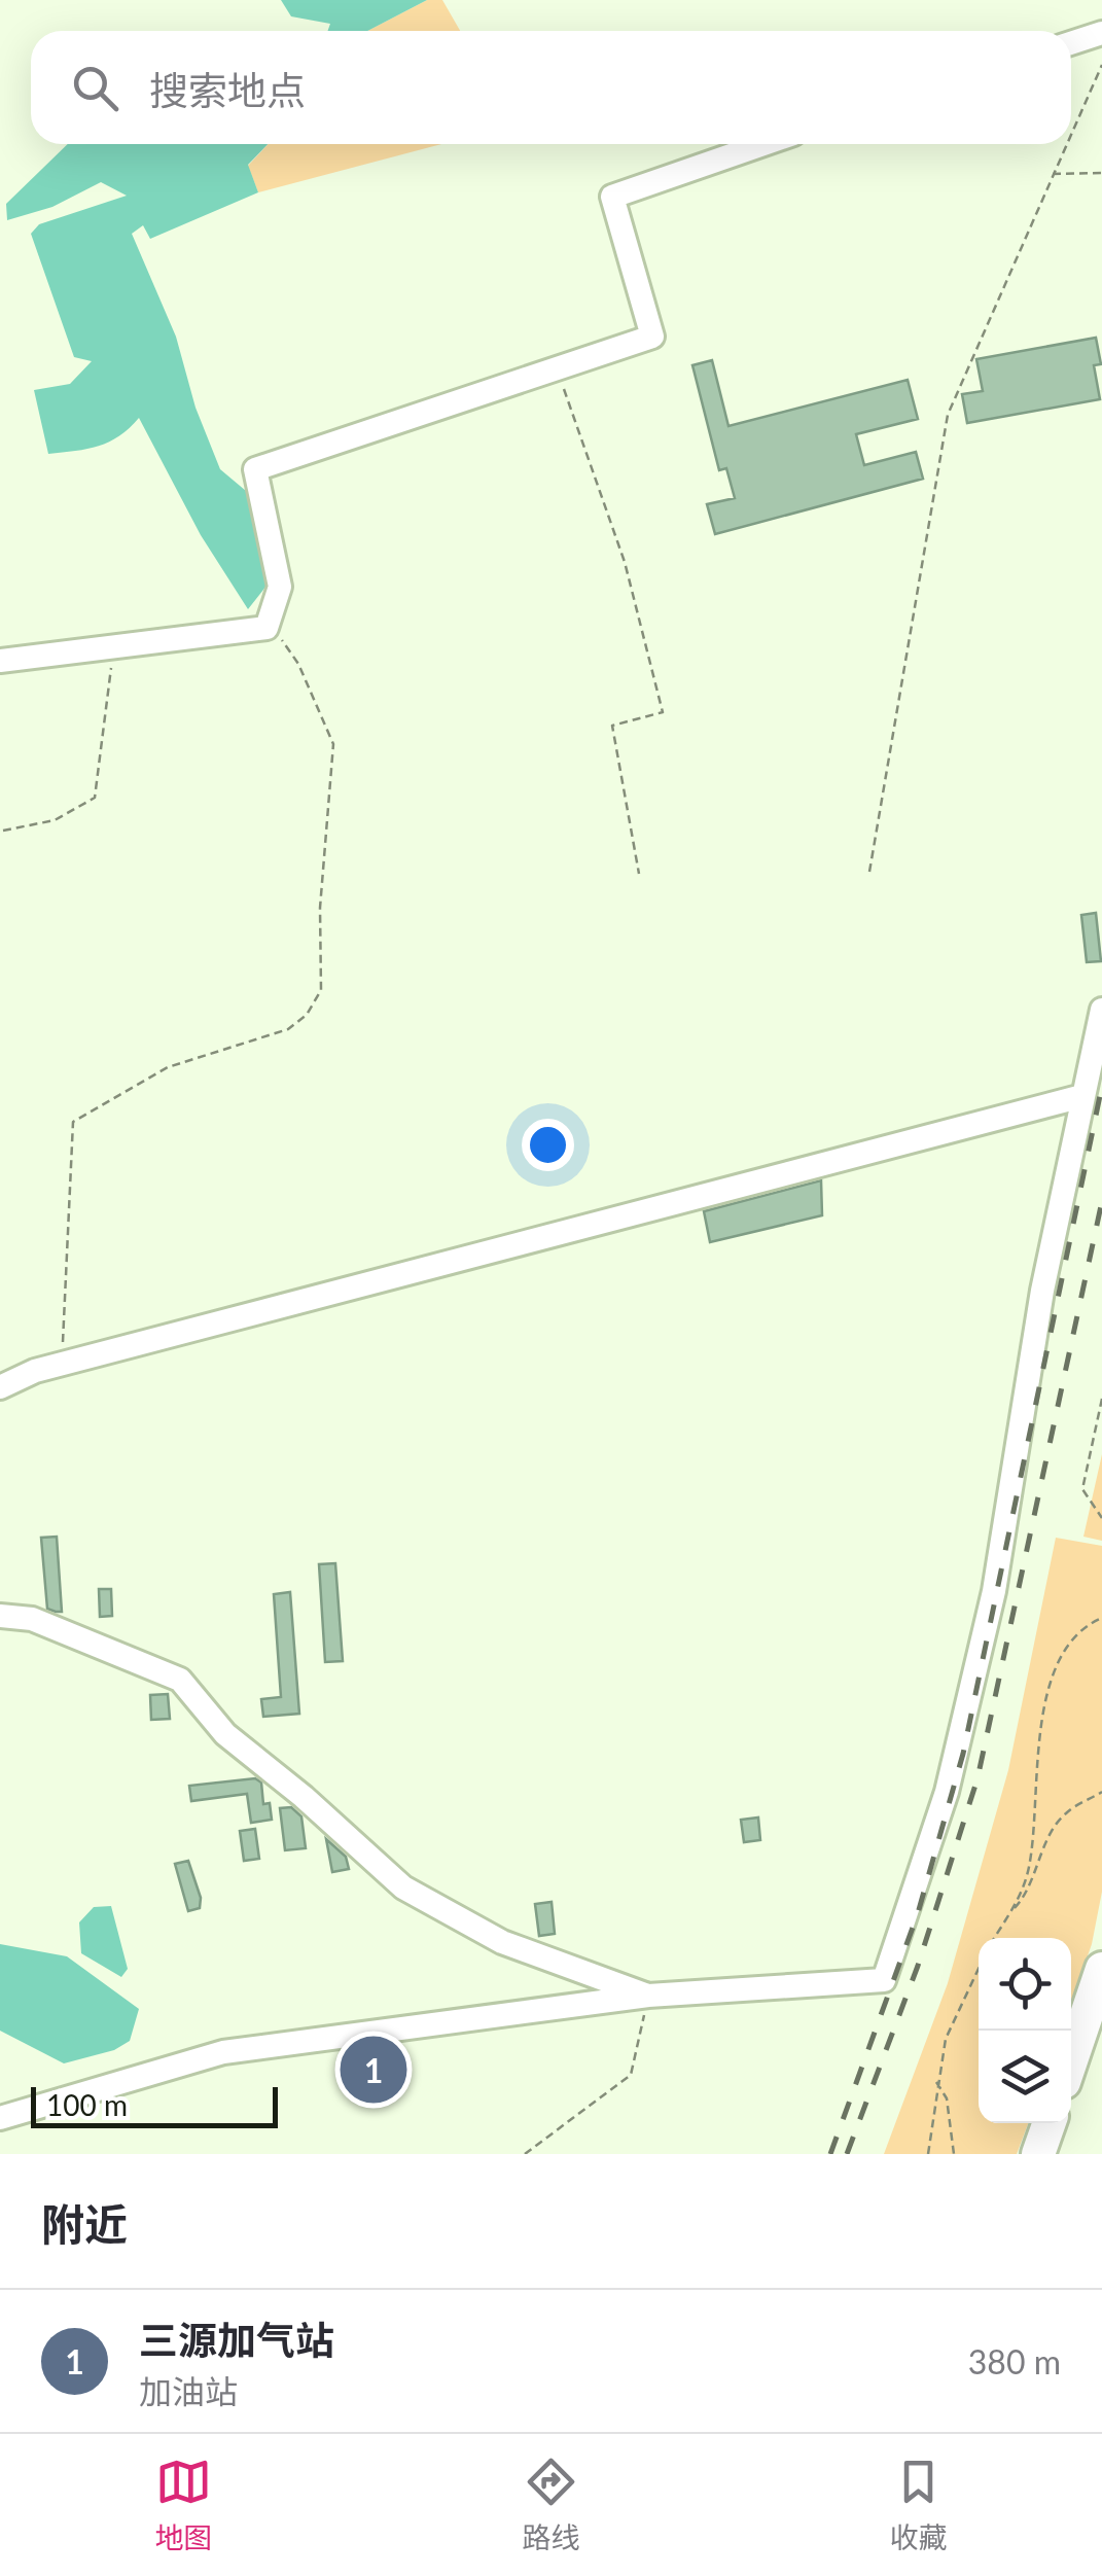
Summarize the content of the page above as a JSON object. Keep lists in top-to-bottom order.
{
  "scale_bar": "100 m",
  "page": {
    "search": "搜索地点",
    "pins": "1",
    "scale": "100 m",
    "heading": "附近",
    "list": [
      {
        "mark": "1",
        "name": "三源加气站",
        "note": "加油站",
        "value": "380 m"
      }
    ],
    "nav": ["地图", "路线", "收藏"]
  }
}
